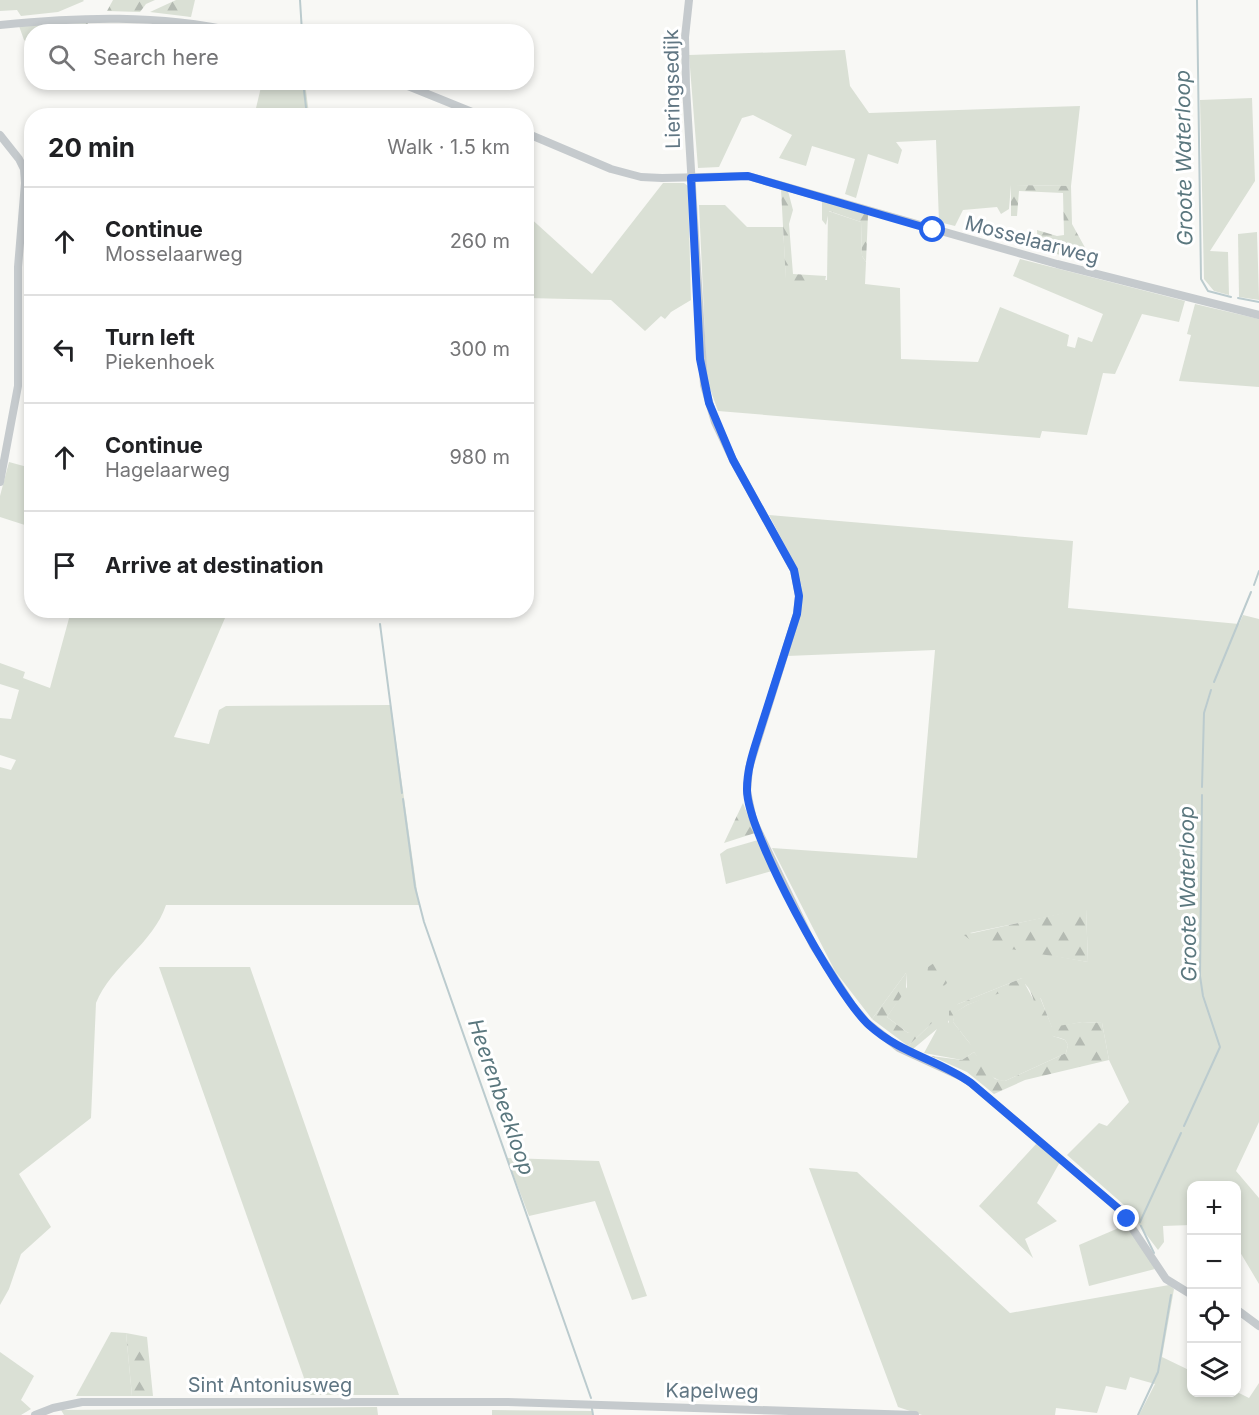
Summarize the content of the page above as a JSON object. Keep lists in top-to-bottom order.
{
  "streets": {
    "street": [
      "Lieringsedijk",
      "Mosselaarweg",
      "Sint Antoniusweg",
      "Kapelweg"
    ]
  },
  "crossings": [
    ["Lieringsedijk", "Mosselaarweg"],
    ["Sint Antoniusweg", "Kapelweg"]
  ],
  "water": ["Groote Waterloop", "Heerenbeekloop"],
  "page": {
    "search": "Search here",
    "heading": ["20 min", "Walk · 1.5 km"],
    "list": [
      ["Continue", "Mosselaarweg", "260 m"],
      ["Turn left", "Piekenhoek", "300 m"],
      ["Continue", "Hagelaarweg", "980 m"],
      "Arrive at destination"
    ],
    "map_buttons": ["+", "−"]
  }
}
